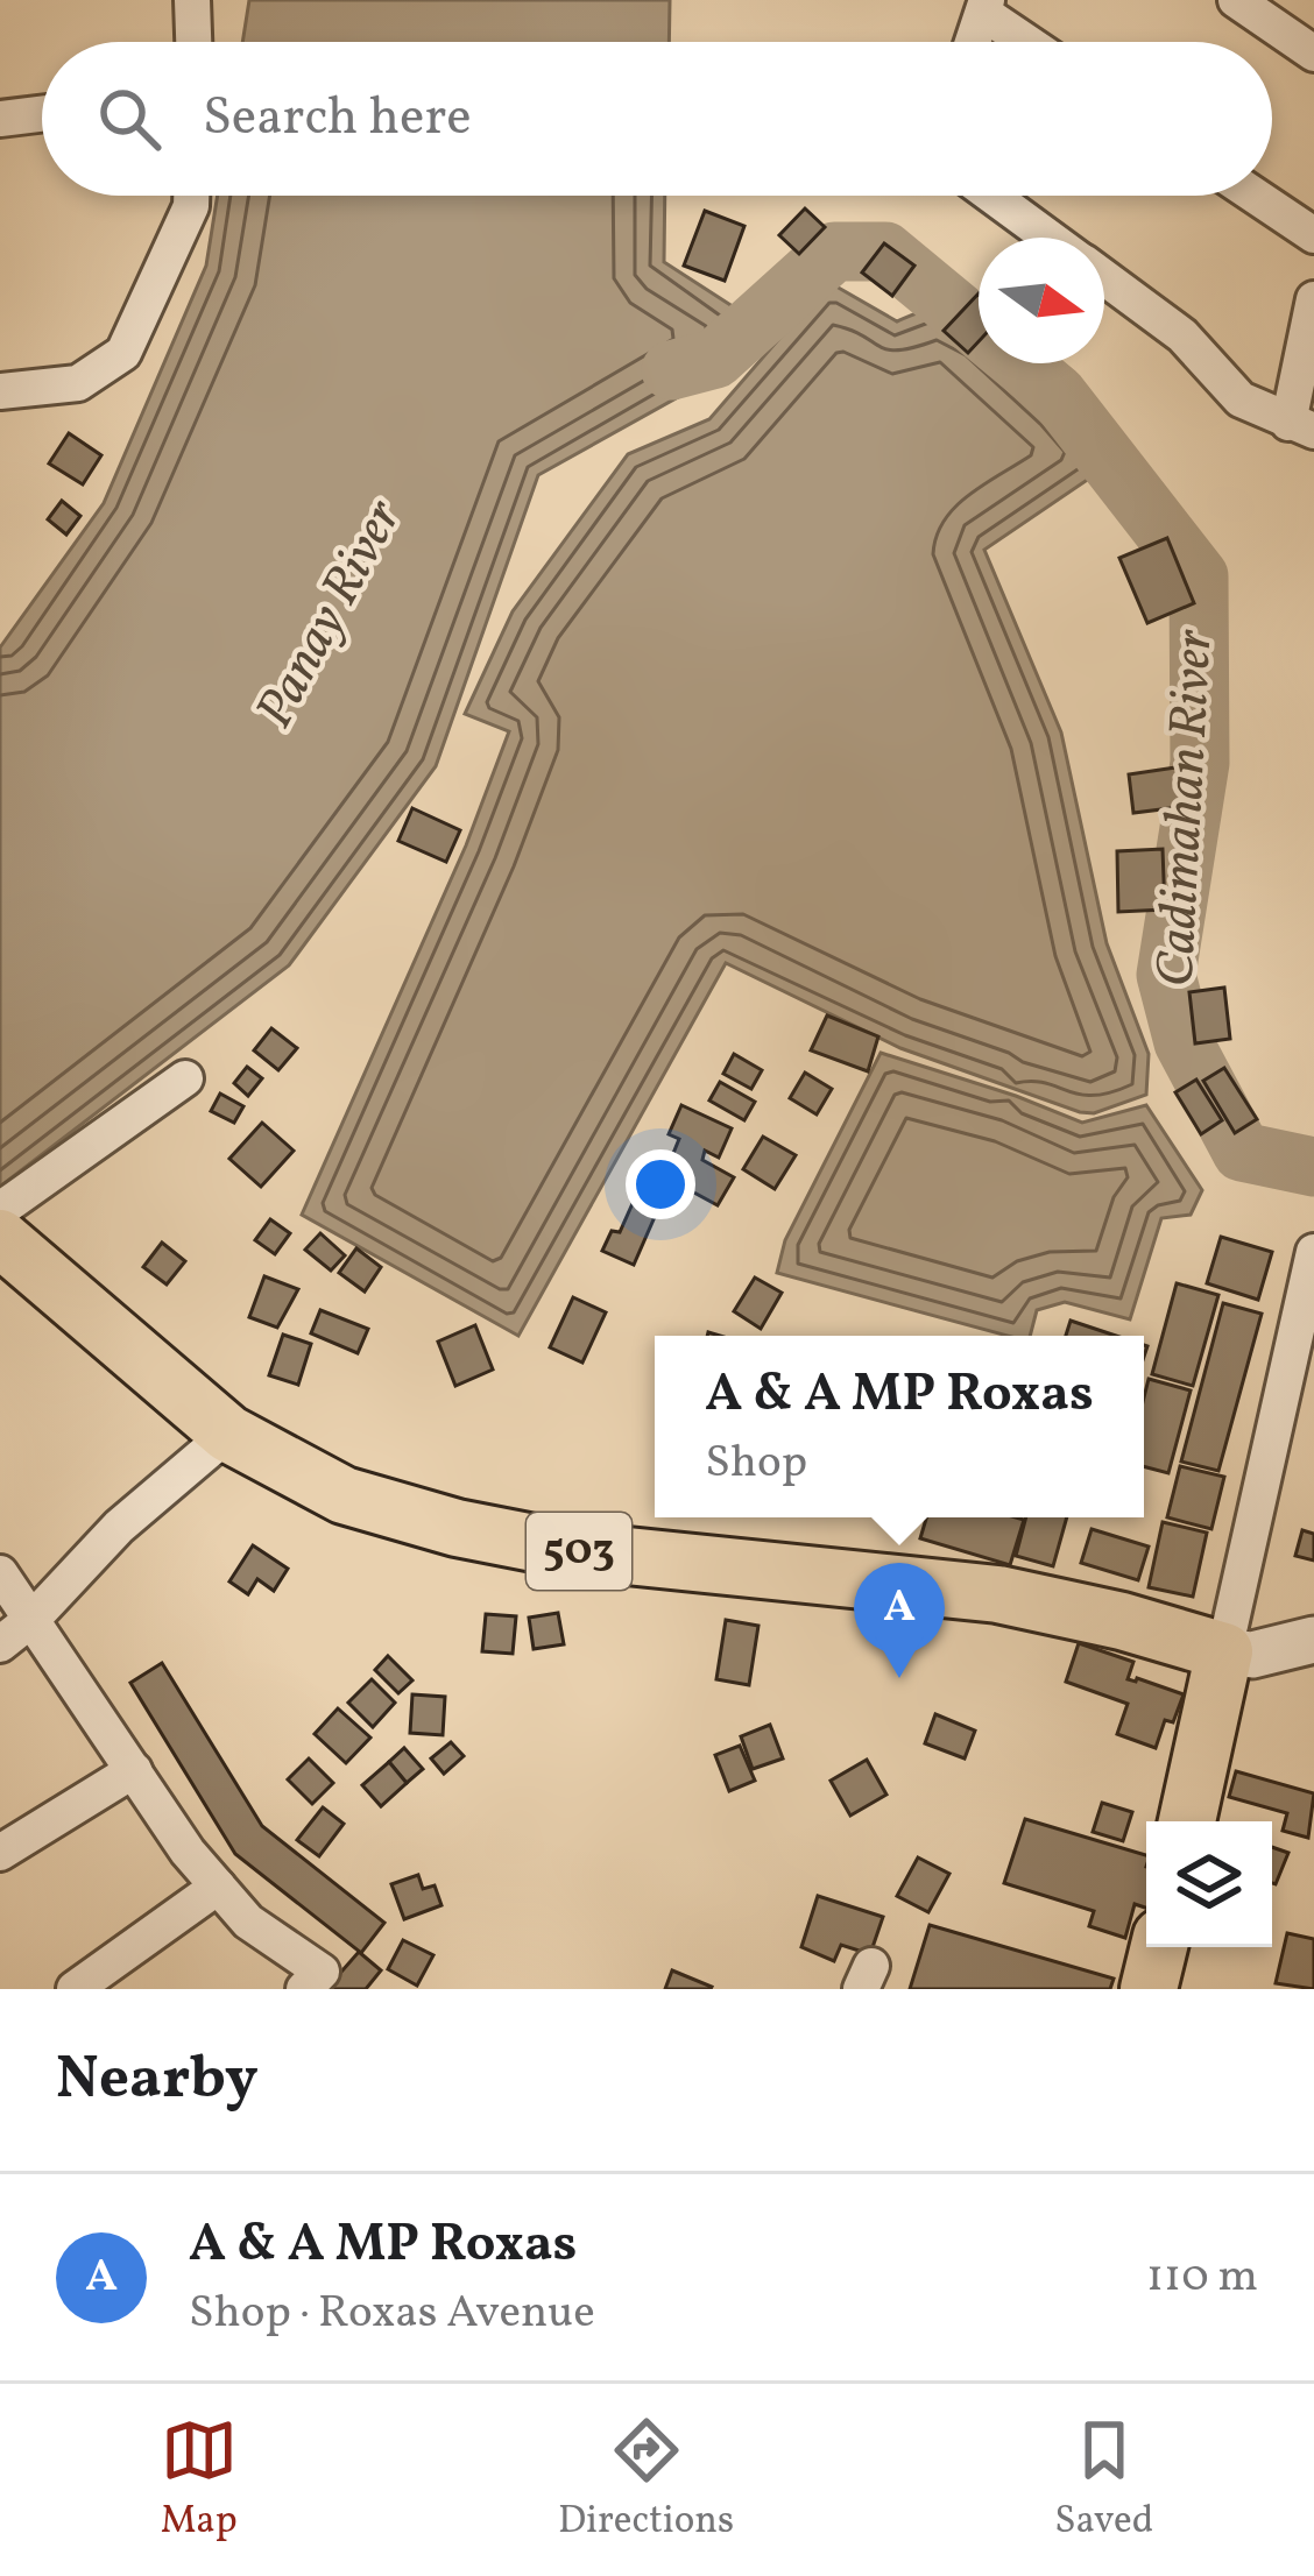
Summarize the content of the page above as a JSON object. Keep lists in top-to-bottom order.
{
  "streets": {
    "main road": ["503"]
  },
  "water": ["Panay River", "Cadimahan River"],
  "north": "right",
  "page": {
    "search": "Search here",
    "popup": ["A & A MP Roxas", "Shop"],
    "pins": "A",
    "heading": "Nearby",
    "list": [
      {
        "mark": "A",
        "name": "A & A MP Roxas",
        "note": "Shop · Roxas Avenue",
        "value": "110 m"
      }
    ],
    "nav": ["Map", "Directions", "Saved"]
  }
}
